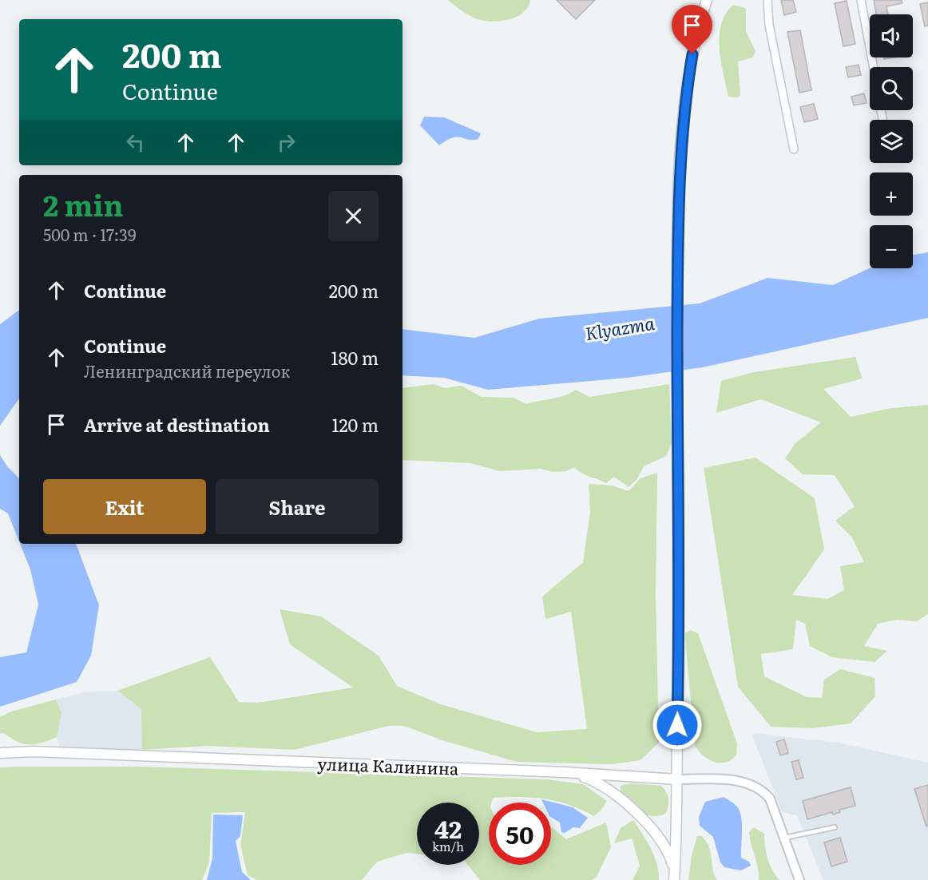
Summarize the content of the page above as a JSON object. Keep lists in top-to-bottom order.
{
  "streets": {
    "main road": ["улица Калинина"]
  },
  "water": ["Klyazma"],
  "page": {
    "map_buttons": ["+", "−"],
    "turn": ["200 m", "Continue"],
    "heading": ["2 min", "500 m · 17:39"],
    "list": [
      {
        "name": "Continue",
        "value": "200 m"
      },
      {
        "name": "Continue",
        "note": "Ленинградский переулок",
        "value": "180 m"
      },
      {
        "name": "Arrive at destination",
        "value": "120 m"
      }
    ],
    "buttons": ["Exit", "Share"],
    "speed": "42 km/h",
    "limit": "50"
  }
}
